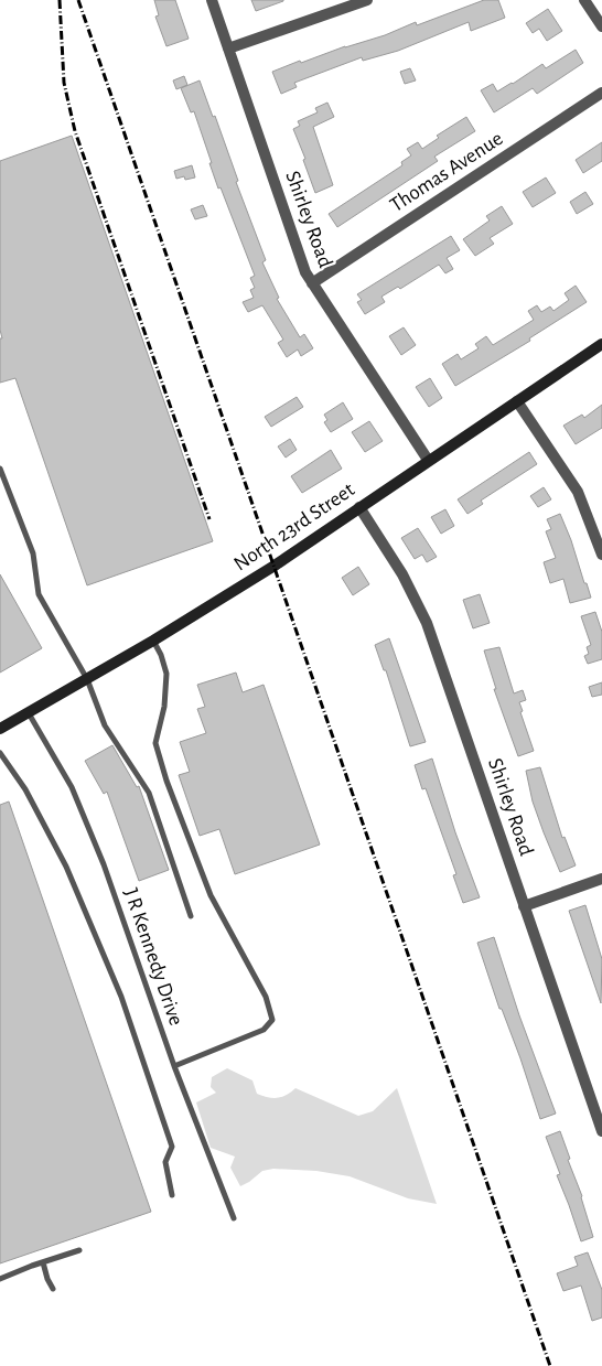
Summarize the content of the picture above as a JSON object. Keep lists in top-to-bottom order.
{
  "streets": {
    "main road": ["North 23rd Street"],
    "street": ["Thomas Avenue", "Shirley Road"],
    "lane": ["J R Kennedy Drive"]
  },
  "crossings": [
    ["Thomas Avenue", "Shirley Road"],
    ["Shirley Road", "North 23rd Street"],
    ["North 23rd Street", "J R Kennedy Drive"]
  ]
}
